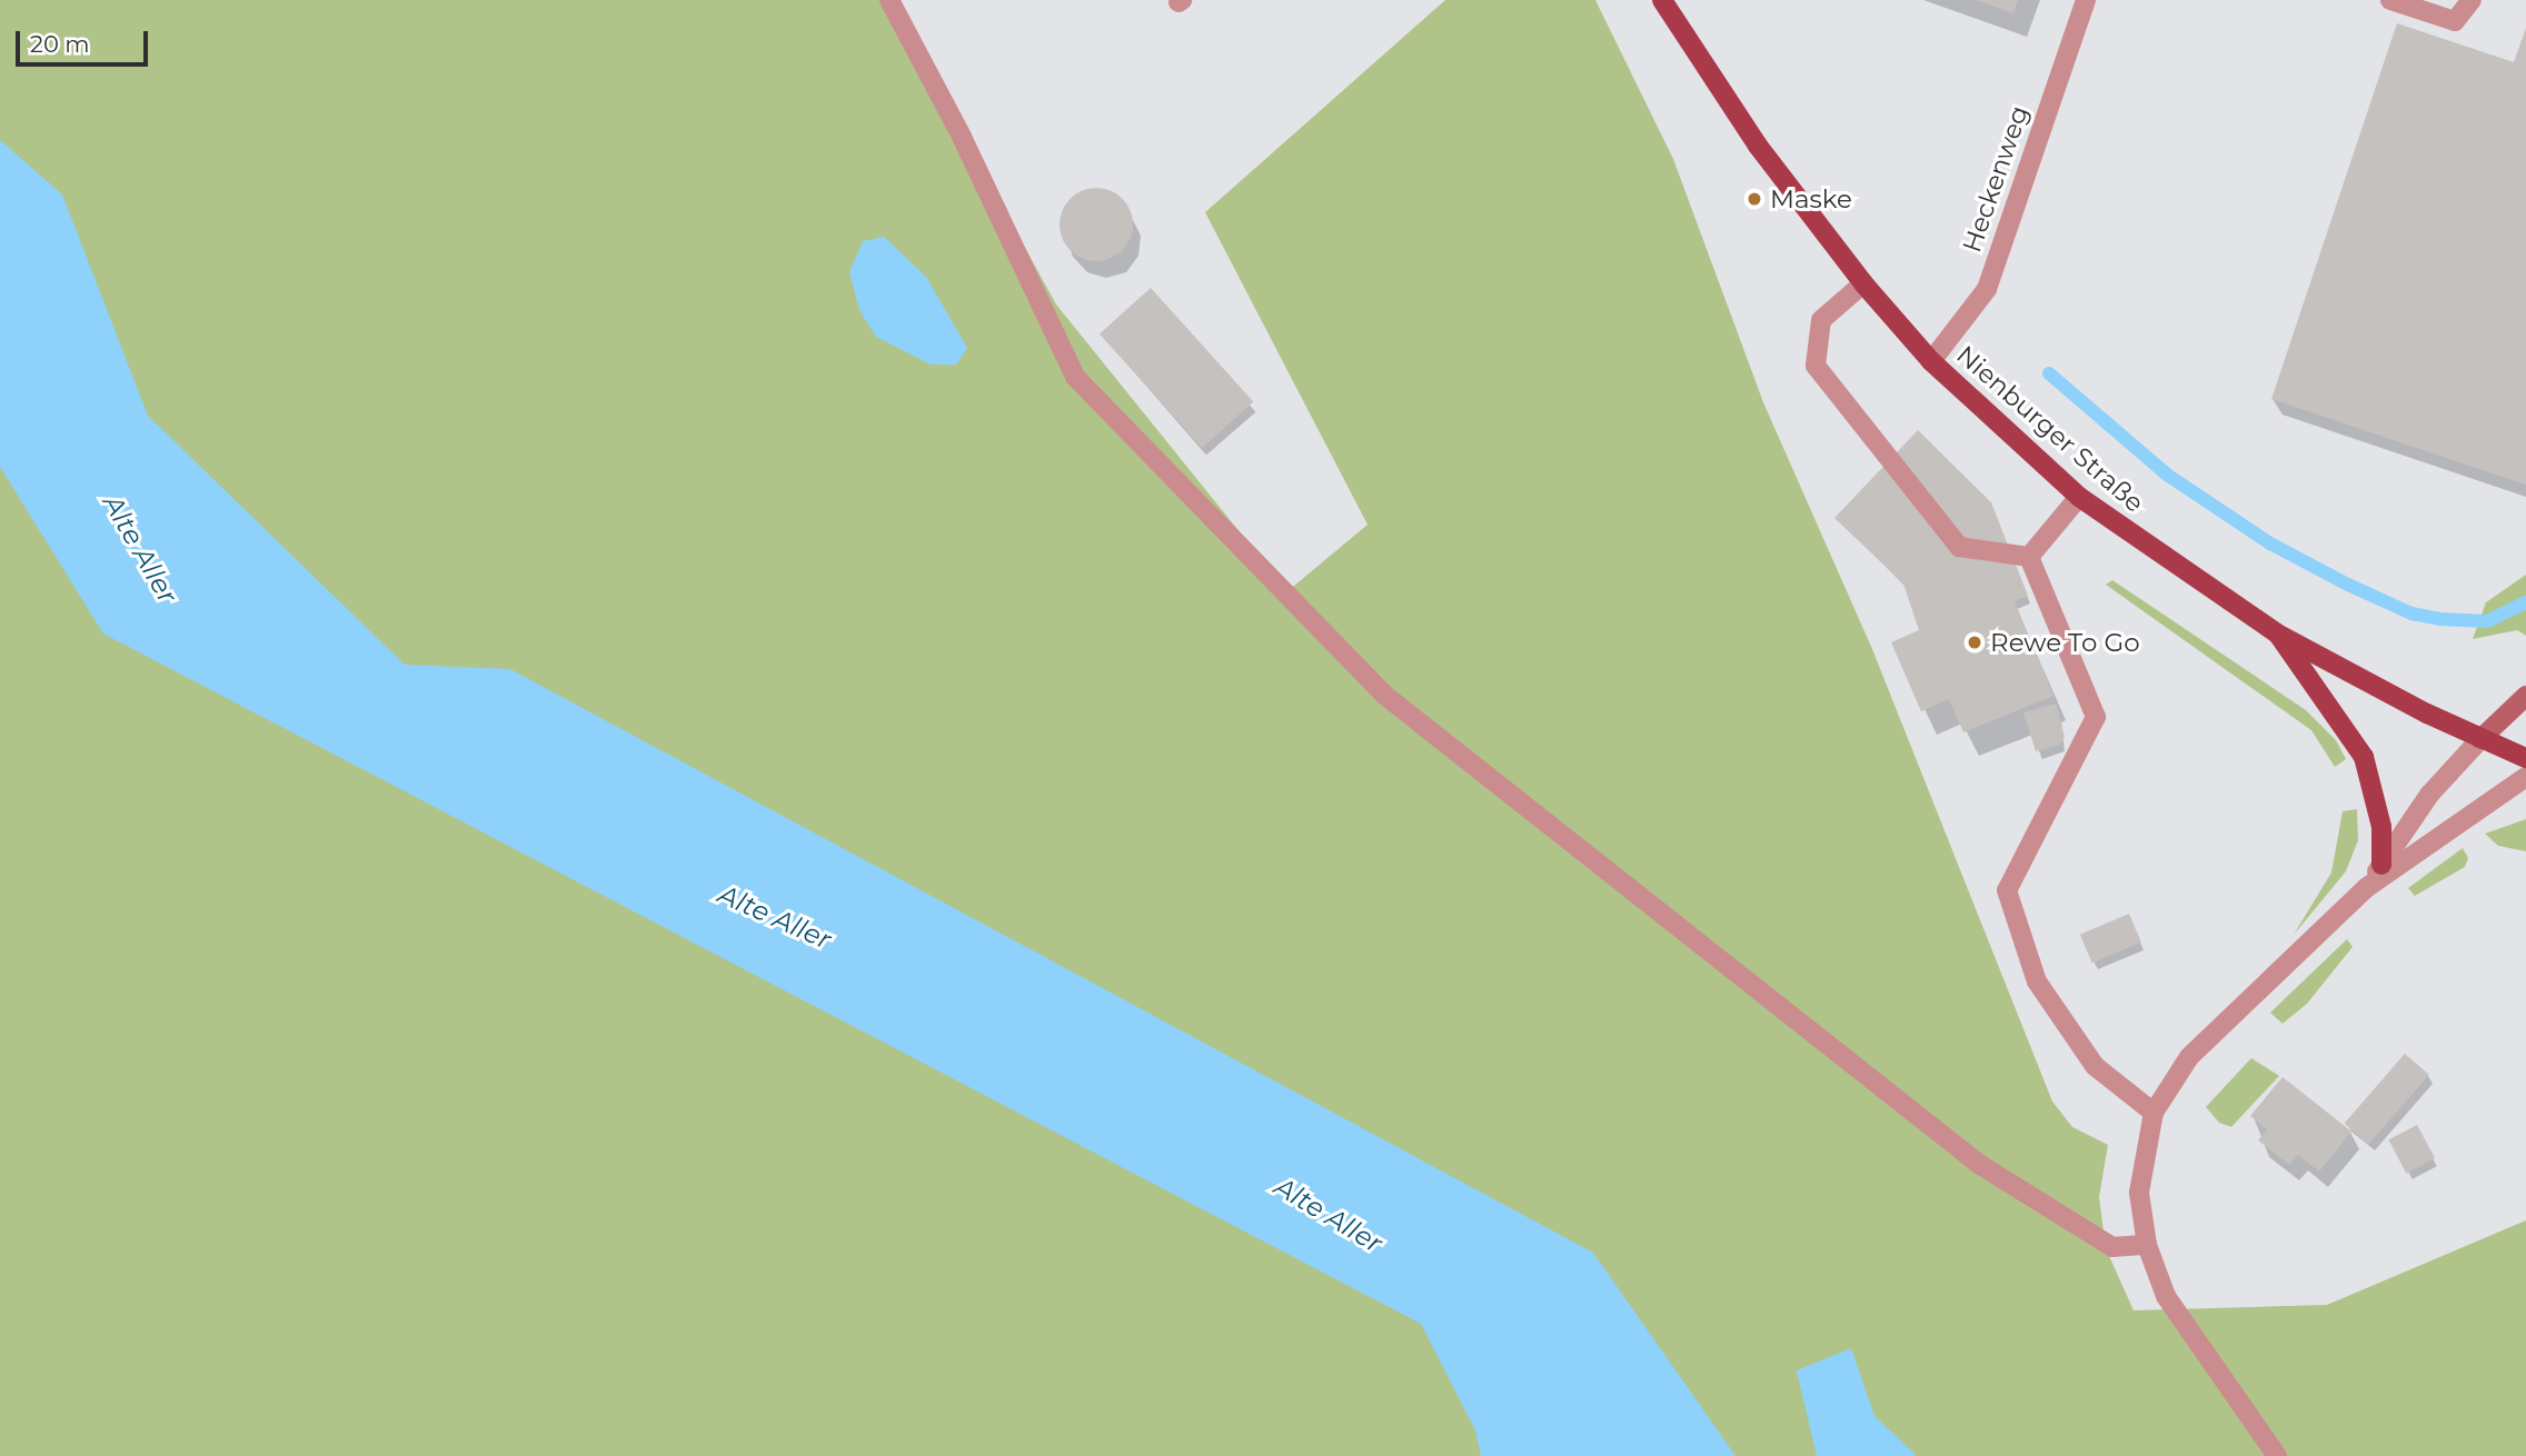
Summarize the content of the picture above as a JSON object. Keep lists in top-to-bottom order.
{
  "streets": {
    "main road": ["Nienburger Straße"],
    "street": ["Heckenweg"]
  },
  "crossings": [
    ["Heckenweg", "Nienburger Straße"]
  ],
  "water": ["Alte Aller"],
  "places": ["Maske", "Rewe To Go"],
  "scale_bar": "20 m"
}
